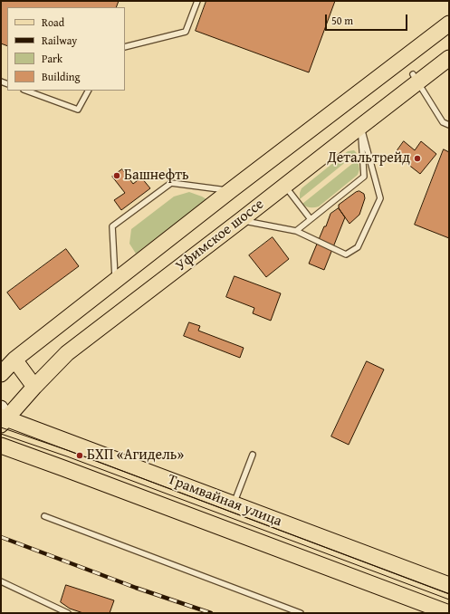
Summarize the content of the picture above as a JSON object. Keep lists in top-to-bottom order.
{
  "streets": {
    "main road": ["Уфимское шоссе", "Трамвайная улица"]
  },
  "crossings": [
    ["Уфимское шоссе", "Трамвайная улица"]
  ],
  "places": ["Детальтрейд", "Башнефть", "БХП «Агидель»"],
  "legend": [
    "Road",
    "Railway",
    "Park",
    "Building"
  ],
  "scale_bar": "50 m"
}
